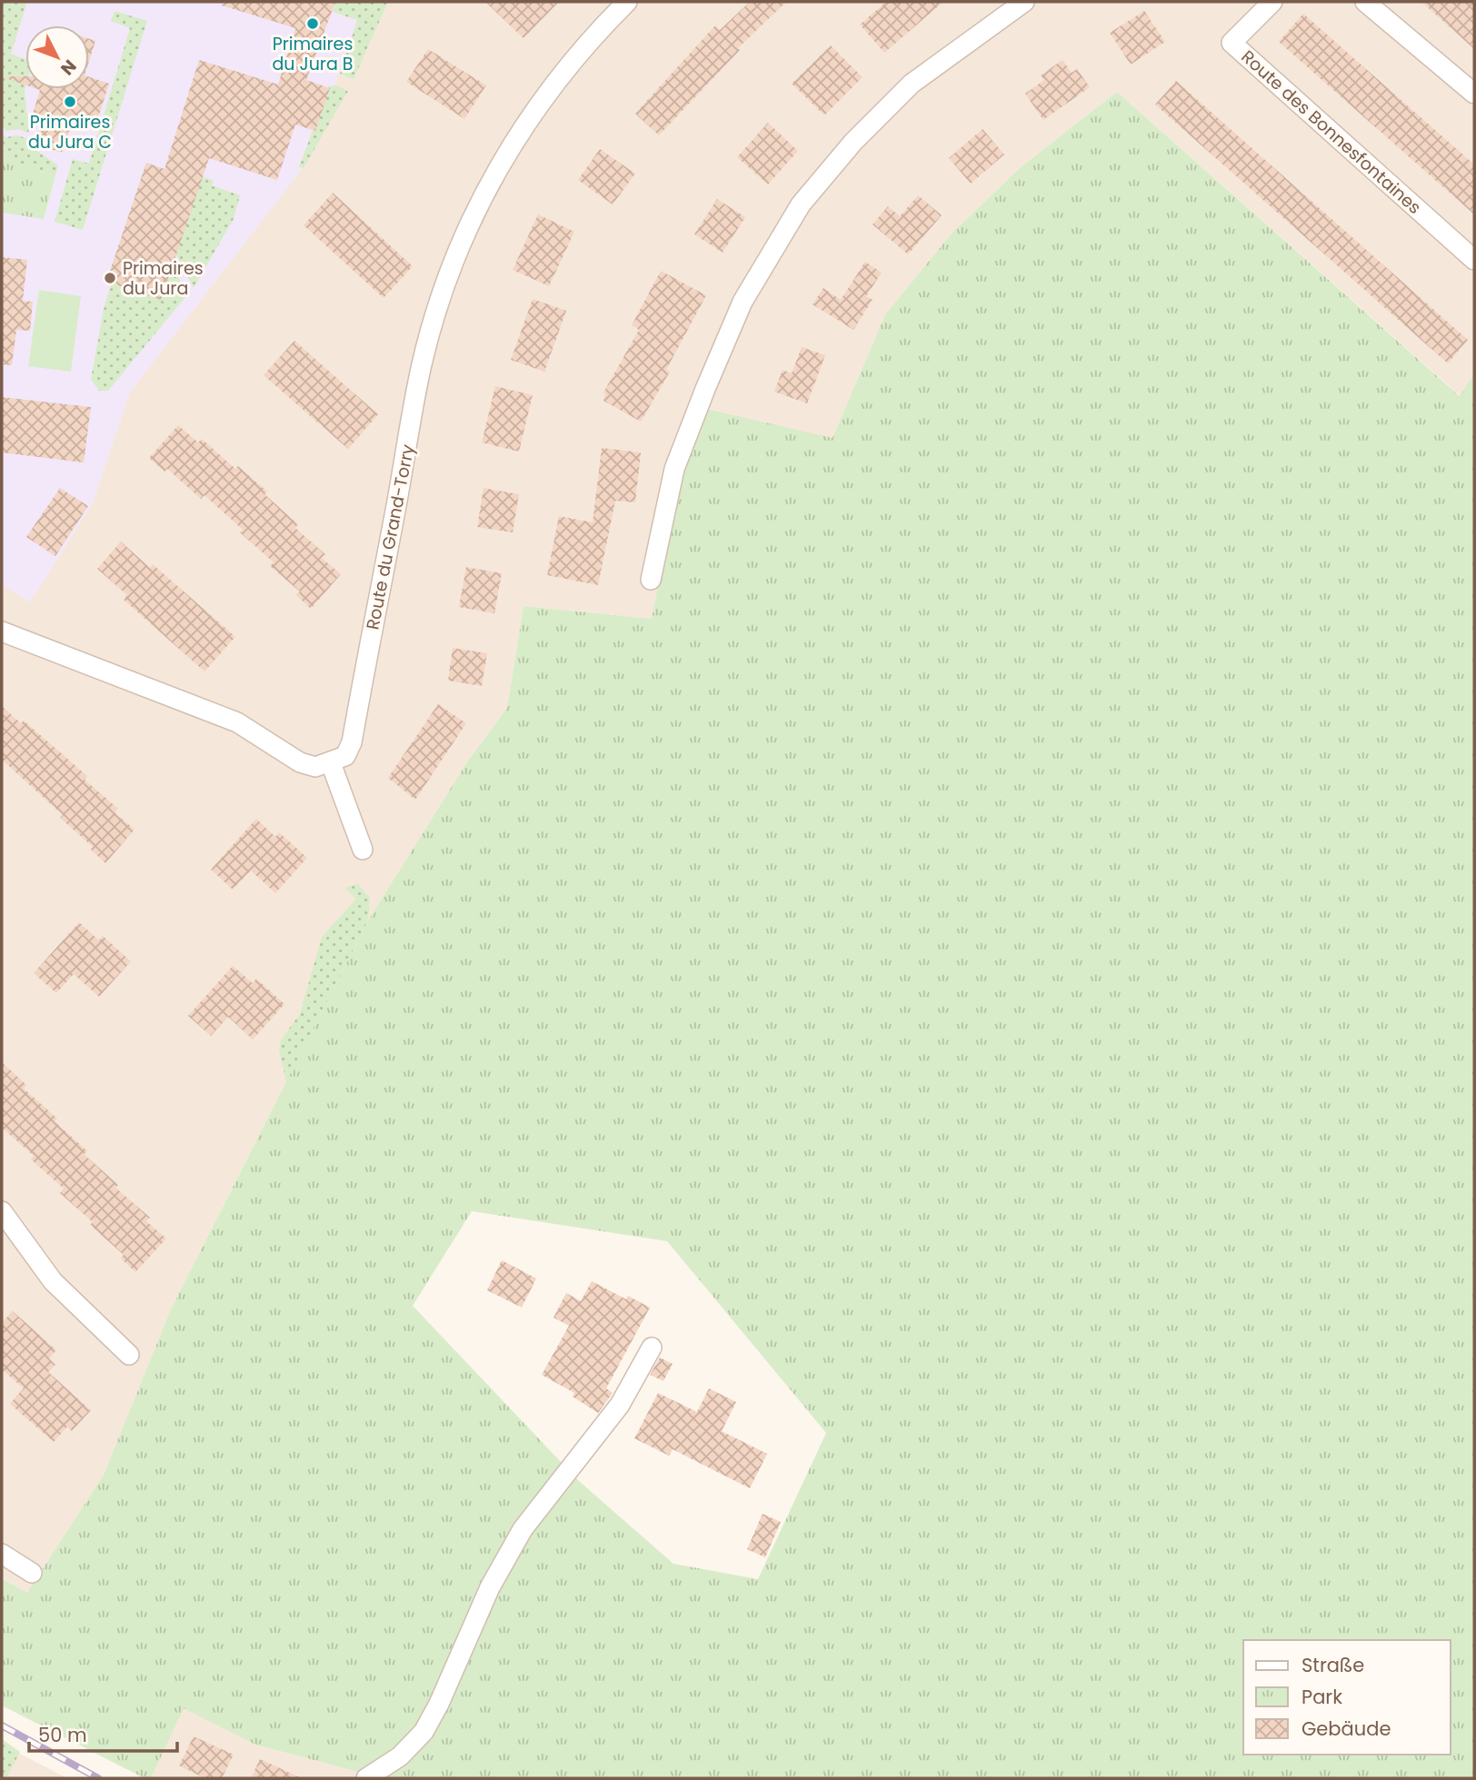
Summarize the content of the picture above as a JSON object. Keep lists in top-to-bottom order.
{
  "streets": {
    "street": ["Route des Bonnesfontaines", "Route du Grand-Torry"]
  },
  "places": ["Primaires du Jura B", "Primaires du Jura C", "Primaires du Jura"],
  "legend": ["Straße", "Park", "Gebäude"],
  "scale_bar": "50 m",
  "north": "bottom right"
}
